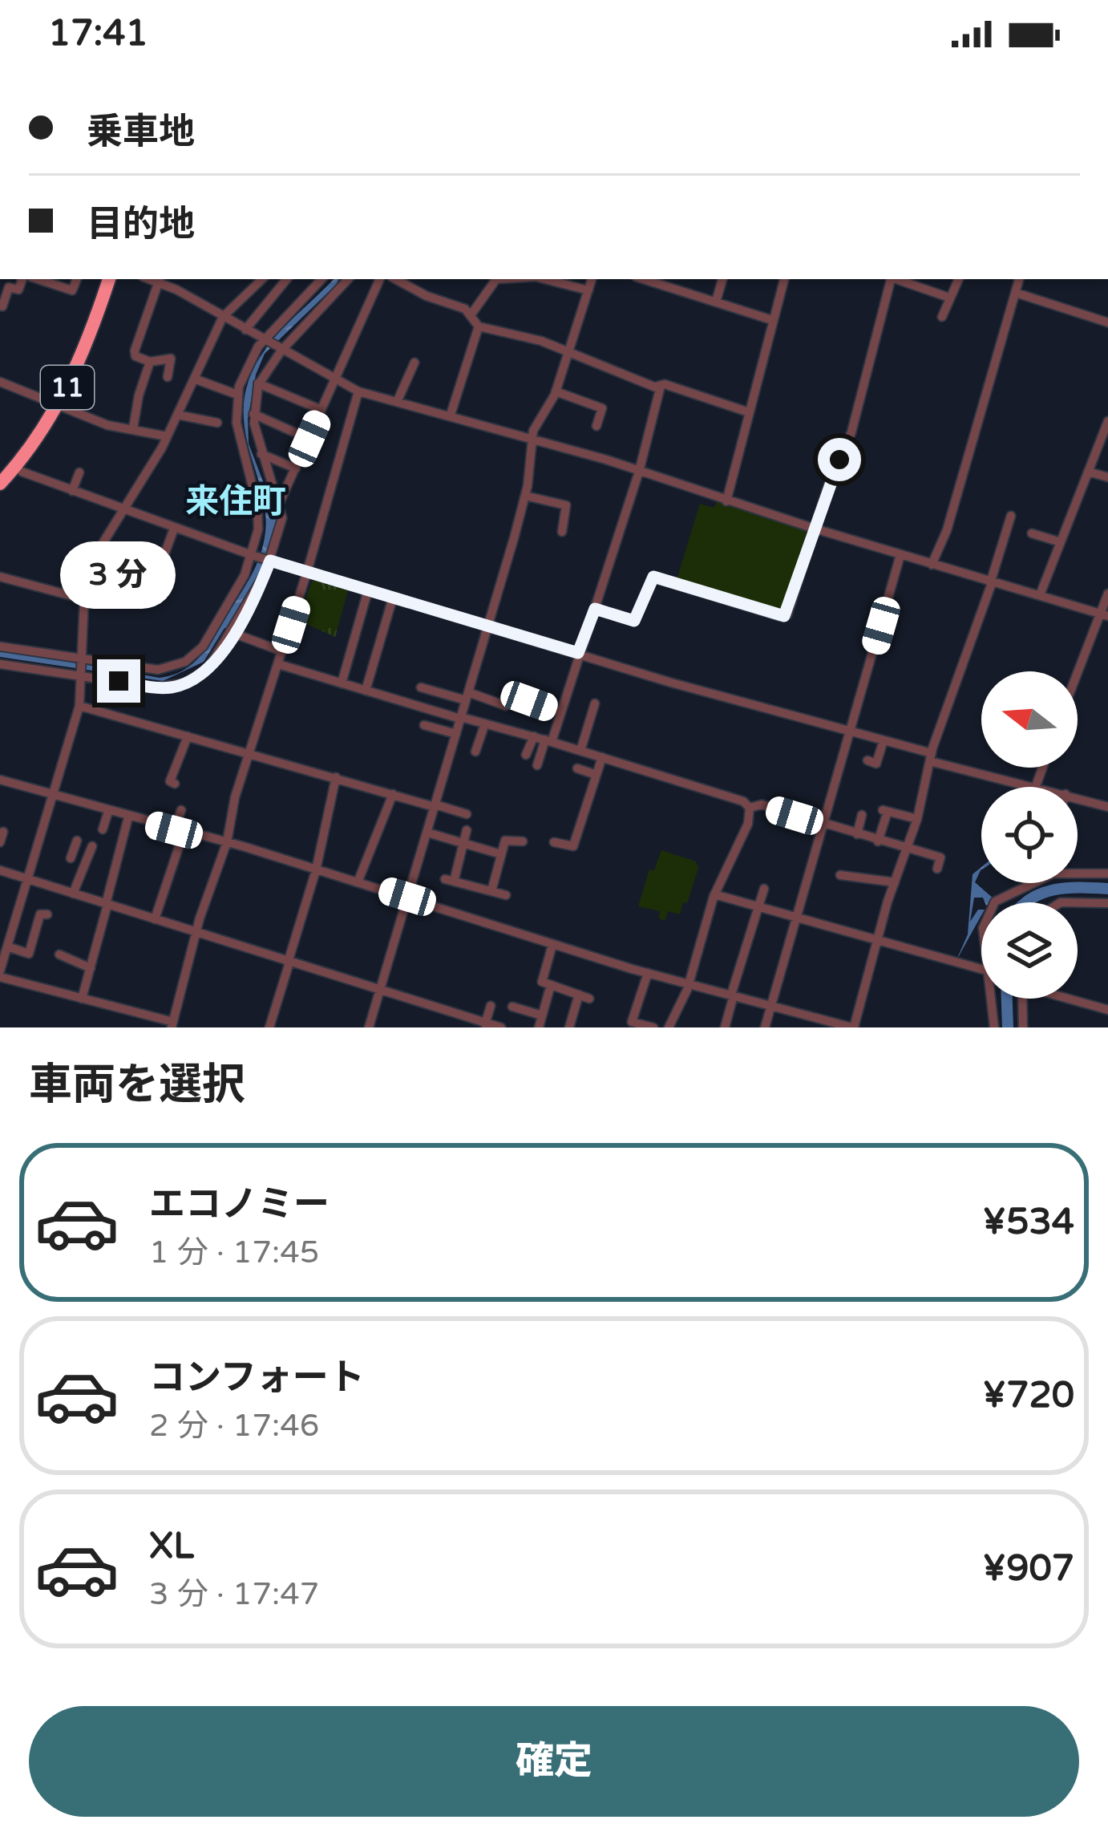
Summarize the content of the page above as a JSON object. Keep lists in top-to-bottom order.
{
  "streets": {
    "highway": ["11"]
  },
  "districts": ["来住町"],
  "north": "left",
  "page": {
    "status": "17:41",
    "banner": ["乗車地", "目的地"],
    "bubble": "3 分",
    "heading": "車両を選択",
    "list": [
      {
        "name": "エコノミー",
        "note": "1 分 · 17:45",
        "value": "¥534"
      },
      {
        "name": "コンフォート",
        "note": "2 分 · 17:46",
        "value": "¥720"
      },
      {
        "name": "XL",
        "note": "3 分 · 17:47",
        "value": "¥907"
      }
    ],
    "buttons": "確定"
  }
}
